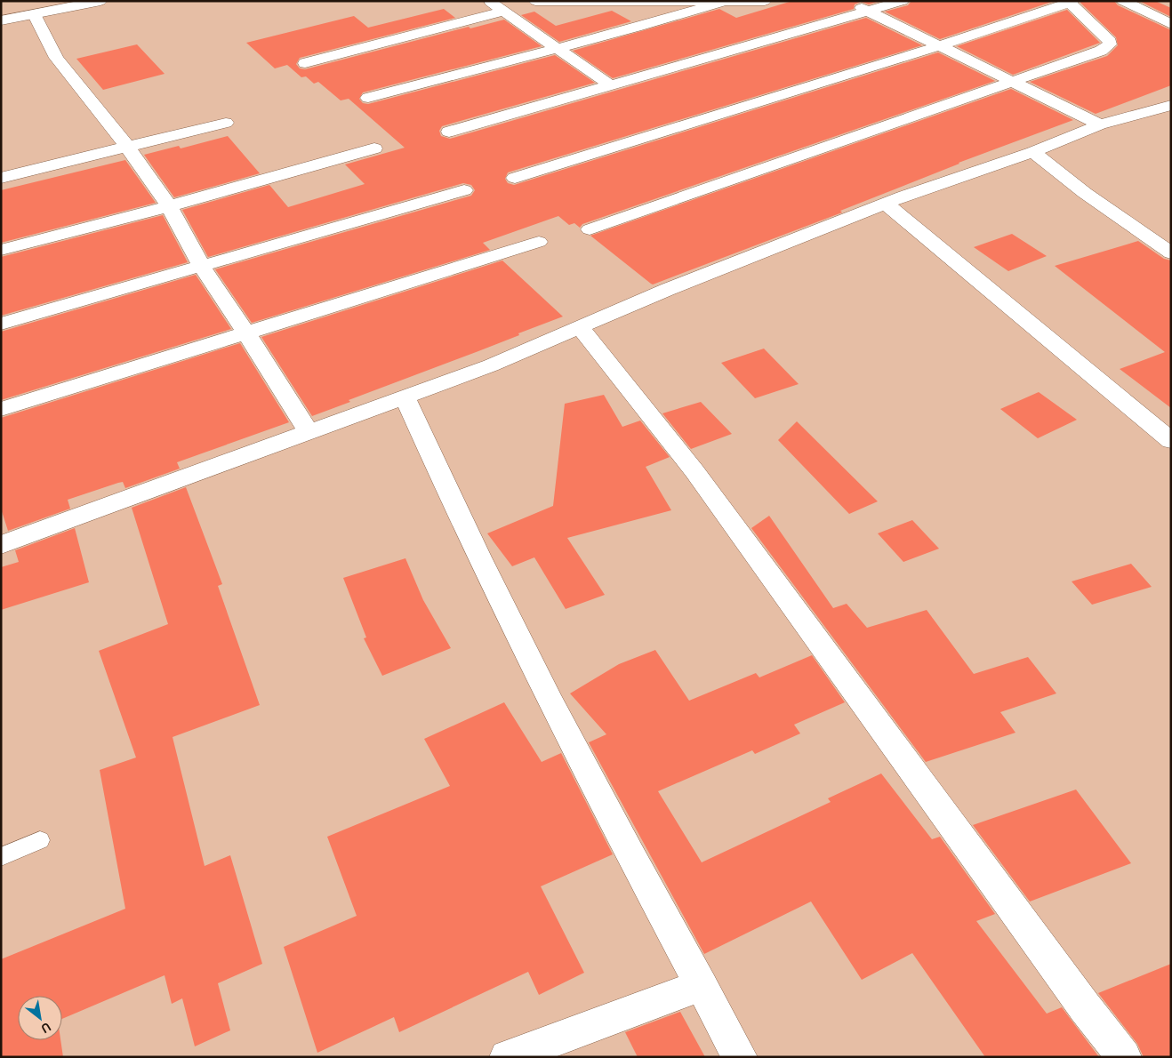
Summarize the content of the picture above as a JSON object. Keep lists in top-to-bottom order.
{
  "north": "bottom right"
}
